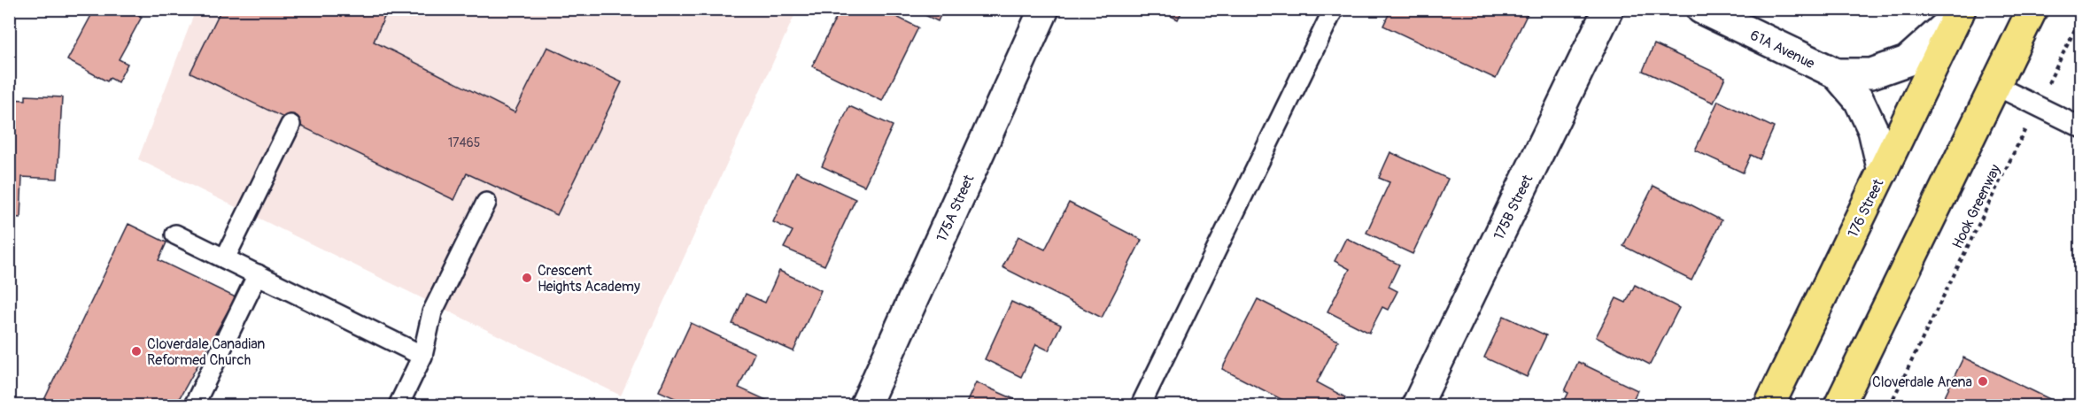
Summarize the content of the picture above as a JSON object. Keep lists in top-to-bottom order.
{
  "streets": {
    "highway": ["176 Street"],
    "street": ["61A Avenue", "175B Street", "175A Street"],
    "path": ["Hook Greenway"]
  },
  "crossings": [
    ["61A Avenue", "176 Street"]
  ],
  "places": ["Crescent Heights Academy", "Cloverdale Canadian Reformed Church", "Cloverdale Arena"],
  "house_numbers": ["17465"]
}
